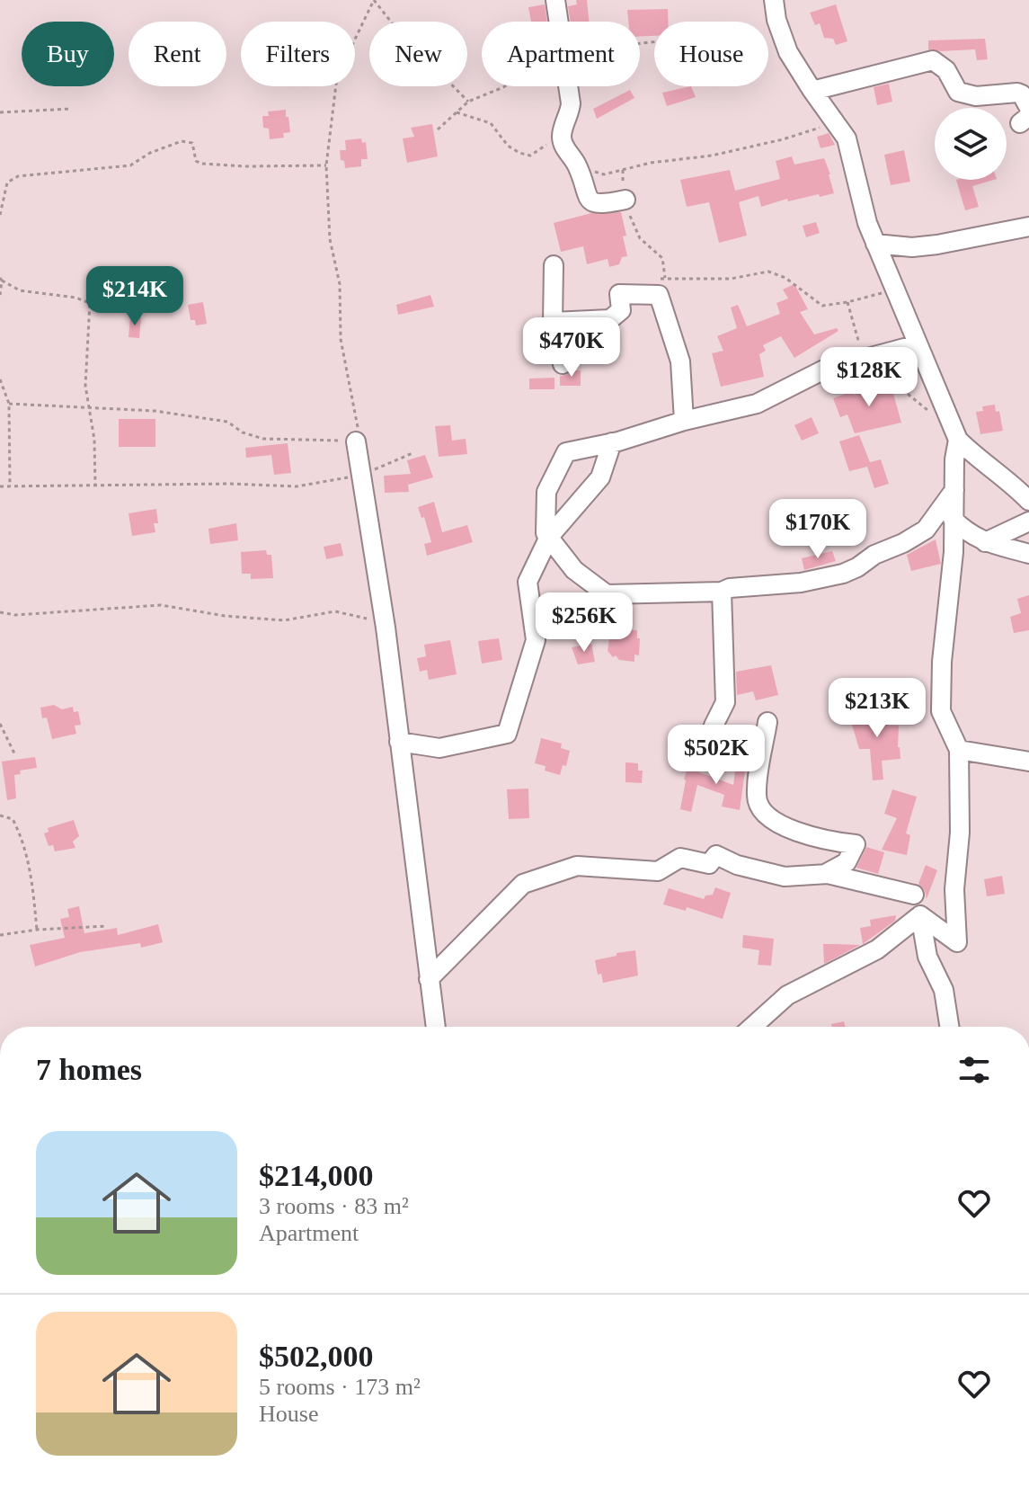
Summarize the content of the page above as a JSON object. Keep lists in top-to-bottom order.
{
  "page": {
    "chip": [
      "Buy",
      "Rent",
      "Filters",
      "New",
      "Apartment",
      "House"
    ],
    "price": [
      "$214K",
      "$470K",
      "$128K",
      "$170K",
      "$256K",
      "$213K",
      "$502K"
    ],
    "heading": "7 homes",
    "list": [
      {
        "name": "$214,000",
        "note": "3 rooms · 83 m² · Apartment"
      },
      {
        "name": "$502,000",
        "note": "5 rooms · 173 m² · House"
      }
    ]
  }
}
